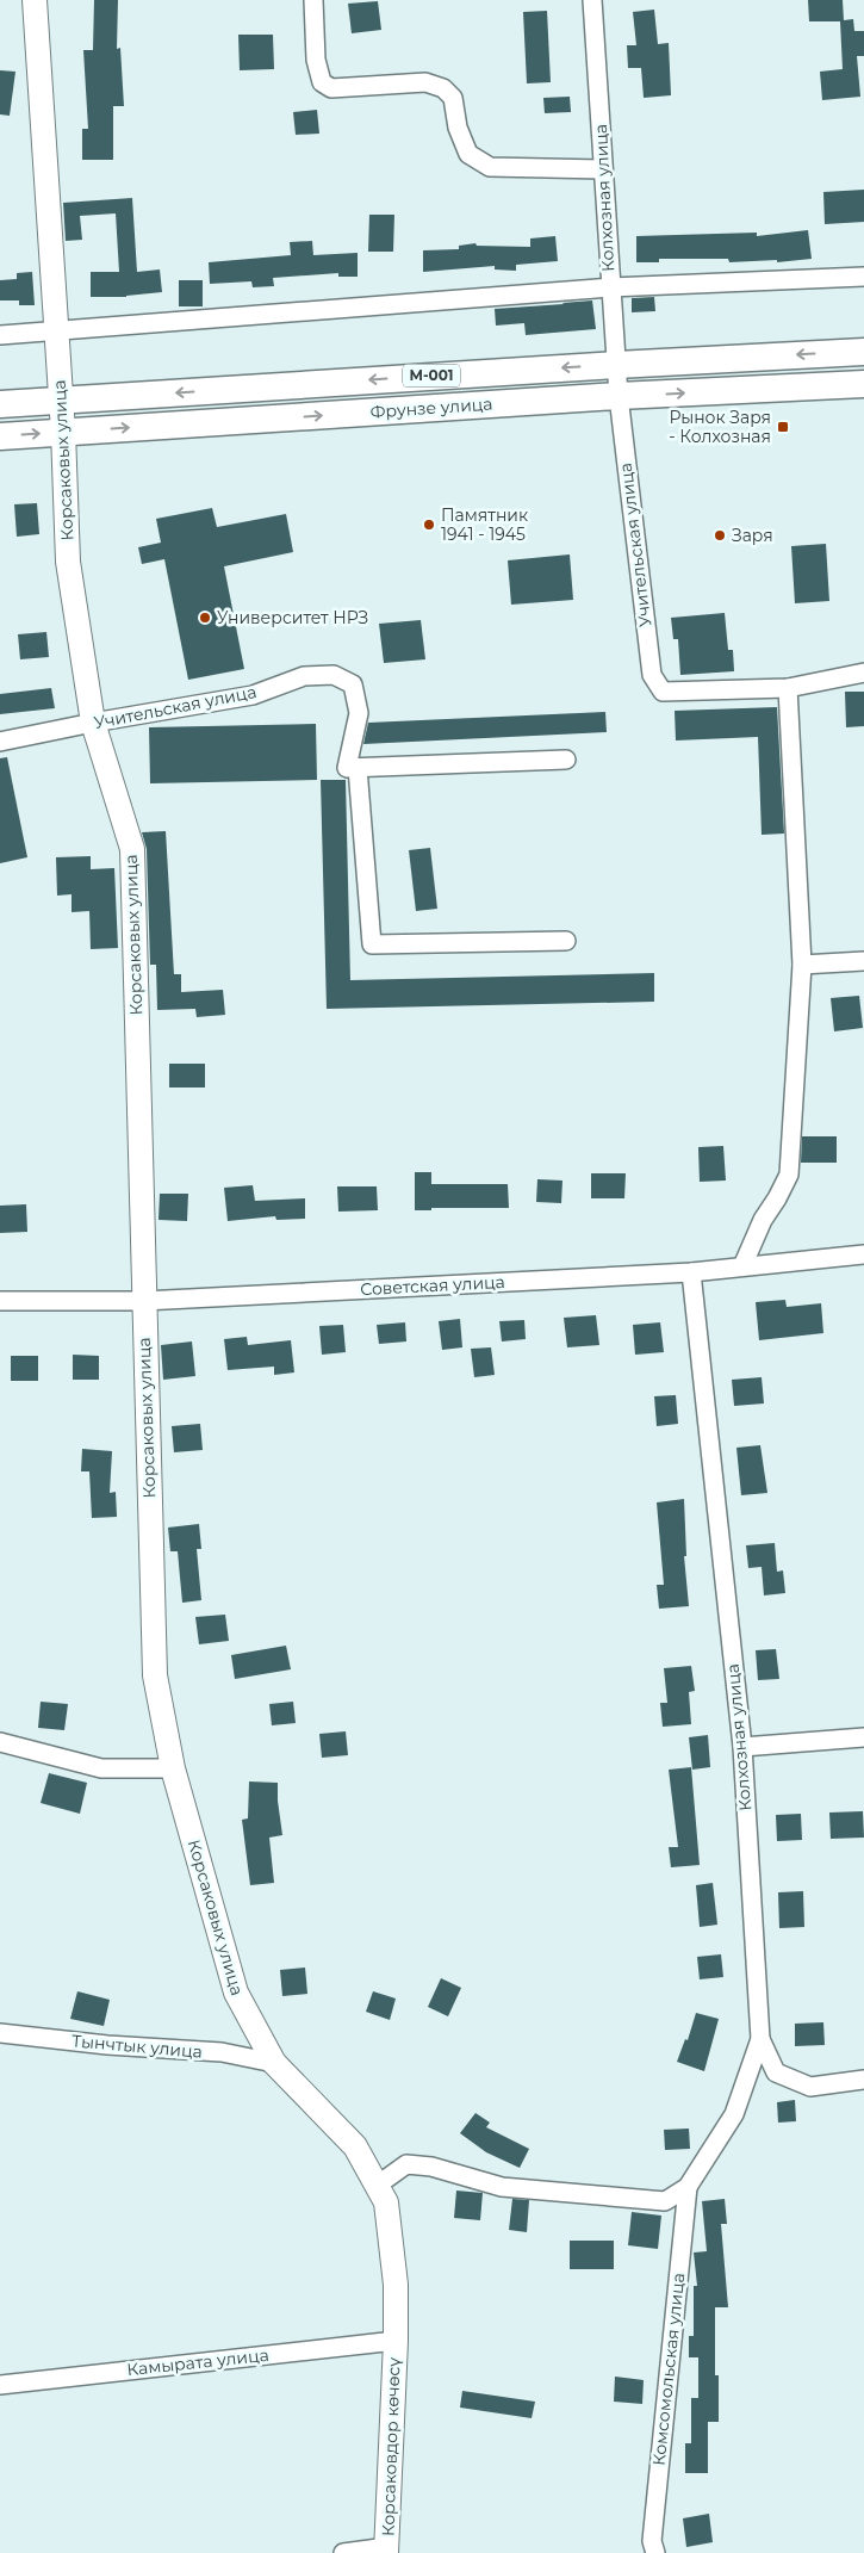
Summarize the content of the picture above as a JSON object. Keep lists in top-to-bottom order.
{
  "streets": {
    "main road": ["M-001", "Фрунзе улица"],
    "street": [
      "Колхозная улица",
      "Корсаковых улица",
      "Учительская улица",
      "Советская улица",
      "Тынчтык улица",
      "Камырата улица",
      "Комсомольская улица",
      "Корсаковдор көчөсү"
    ]
  },
  "crossings": [
    ["Колхозная улица", "Фрунзе улица"],
    ["Колхозная улица", "Учительская улица"],
    ["Колхозная улица", "Советская улица"],
    ["Колхозная улица", "Комсомольская улица"],
    ["Фрунзе улица", "Корсаковых улица"],
    ["Фрунзе улица", "Учительская улица"],
    ["Корсаковых улица", "Учительская улица"],
    ["Корсаковых улица", "Советская улица"],
    ["Корсаковых улица", "Тынчтык улица"],
    ["Корсаковых улица", "Камырата улица"],
    ["Корсаковых улица", "Корсаковдор көчөсү"],
    ["Камырата улица", "Корсаковдор көчөсү"]
  ],
  "places": {
    "transit": ["Рынок Заря - Колхозная"],
    "other": ["Памятник 1941 - 1945", "Заря", "Университет НРЗ"]
  }
}
